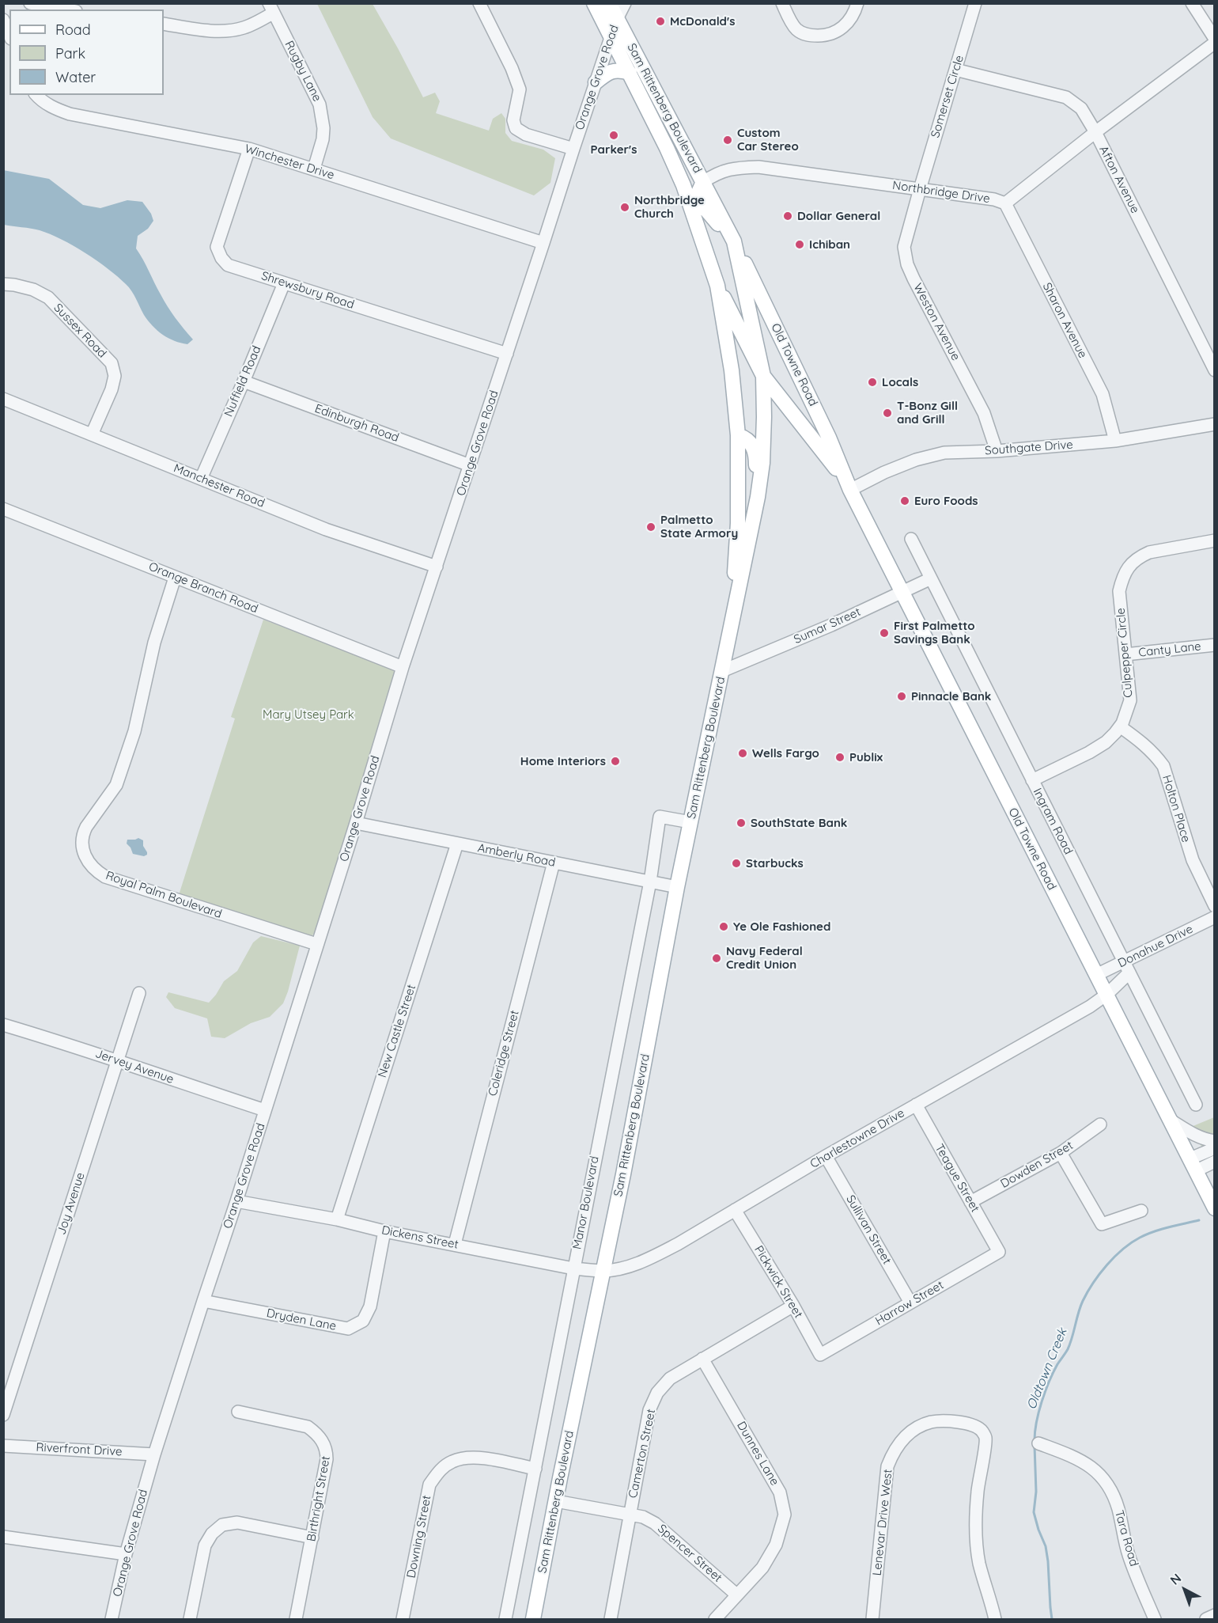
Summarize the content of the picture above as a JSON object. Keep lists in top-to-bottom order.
{
  "streets": {
    "main road": ["Sam Rittenberg Boulevard", "Old Towne Road"],
    "street": [
      "Rugby Lane",
      "Orange Grove Road",
      "Somerset Circle",
      "Winchester Drive",
      "Afton Avenue",
      "Northbridge Drive",
      "Shrewsbury Road",
      "Sharon Avenue",
      "Weston Avenue",
      "Sussex Road",
      "Nuffield Road",
      "Edinburgh Road",
      "Southgate Drive",
      "Manchester Road",
      "Orange Branch Road",
      "Sumar Street",
      "Canty Lane",
      "Culpepper Circle",
      "Holton Place",
      "Ingram Road",
      "Amberly Road",
      "Royal Palm Boulevard",
      "Donahue Drive",
      "New Castle Street",
      "Coleridge Street",
      "Jervey Avenue",
      "Charlestowne Drive",
      "Dowden Street",
      "Teague Street",
      "Manor Boulevard",
      "Joy Avenue",
      "Sullivan Street",
      "Dickens Street",
      "Pickwick Street",
      "Harrow Street",
      "Dryden Lane",
      "Riverfront Drive",
      "Camerton Street",
      "Dunnes Lane",
      "Birthright Street",
      "Lenevar Drive West",
      "Downing Street",
      "Tara Road",
      "Spencer Street"
    ]
  },
  "crossings": [
    ["Rugby Lane", "Winchester Drive"],
    ["Orange Grove Road", "Sam Rittenberg Boulevard"],
    ["Orange Grove Road", "Winchester Drive"],
    ["Orange Grove Road", "Shrewsbury Road"],
    ["Orange Grove Road", "Edinburgh Road"],
    ["Orange Grove Road", "Manchester Road"],
    ["Orange Grove Road", "Orange Branch Road"],
    ["Orange Grove Road", "Amberly Road"],
    ["Orange Grove Road", "Royal Palm Boulevard"],
    ["Orange Grove Road", "Jervey Avenue"],
    ["Orange Grove Road", "Dickens Street"],
    ["Orange Grove Road", "Dryden Lane"],
    ["Orange Grove Road", "Riverfront Drive"],
    ["Somerset Circle", "Afton Avenue"],
    ["Somerset Circle", "Northbridge Drive"],
    ["Somerset Circle", "Weston Avenue"],
    ["Sam Rittenberg Boulevard", "Northbridge Drive"],
    ["Sam Rittenberg Boulevard", "Old Towne Road"],
    ["Sam Rittenberg Boulevard", "Sumar Street"],
    ["Sam Rittenberg Boulevard", "Amberly Road"],
    ["Sam Rittenberg Boulevard", "Charlestowne Drive"],
    ["Sam Rittenberg Boulevard", "Manor Boulevard"],
    ["Sam Rittenberg Boulevard", "Dickens Street"],
    ["Sam Rittenberg Boulevard", "Spencer Street"],
    ["Winchester Drive", "Shrewsbury Road"],
    ["Afton Avenue", "Northbridge Drive"],
    ["Northbridge Drive", "Sharon Avenue"],
    ["Northbridge Drive", "Weston Avenue"],
    ["Shrewsbury Road", "Nuffield Road"],
    ["Sharon Avenue", "Southgate Drive"],
    ["Weston Avenue", "Southgate Drive"],
    ["Sussex Road", "Manchester Road"],
    ["Old Towne Road", "Southgate Drive"],
    ["Old Towne Road", "Sumar Street"],
    ["Old Towne Road", "Donahue Drive"],
    ["Old Towne Road", "Charlestowne Drive"],
    ["Nuffield Road", "Edinburgh Road"],
    ["Nuffield Road", "Manchester Road"],
    ["Orange Branch Road", "Royal Palm Boulevard"],
    ["Sumar Street", "Ingram Road"],
    ["Canty Lane", "Culpepper Circle"],
    ["Culpepper Circle", "Holton Place"],
    ["Culpepper Circle", "Ingram Road"],
    ["Ingram Road", "Donahue Drive"],
    ["Ingram Road", "Charlestowne Drive"],
    ["Amberly Road", "New Castle Street"],
    ["Amberly Road", "Coleridge Street"],
    ["Amberly Road", "Manor Boulevard"],
    ["Donahue Drive", "Charlestowne Drive"],
    ["New Castle Street", "Dickens Street"],
    ["Coleridge Street", "Dickens Street"],
    ["Jervey Avenue", "Joy Avenue"],
    ["Charlestowne Drive", "Teague Street"],
    ["Charlestowne Drive", "Sullivan Street"],
    ["Charlestowne Drive", "Dickens Street"],
    ["Charlestowne Drive", "Pickwick Street"],
    ["Dowden Street", "Teague Street"],
    ["Teague Street", "Harrow Street"],
    ["Manor Boulevard", "Dickens Street"],
    ["Manor Boulevard", "Downing Street"],
    ["Sullivan Street", "Harrow Street"],
    ["Dickens Street", "Dryden Lane"],
    ["Pickwick Street", "Harrow Street"],
    ["Pickwick Street", "Camerton Street"],
    ["Camerton Street", "Dunnes Lane"],
    ["Camerton Street", "Spencer Street"],
    ["Dunnes Lane", "Spencer Street"]
  ],
  "water": ["Oldtown Creek"],
  "parks": ["Mary Utsey Park"],
  "places": [
    "McDonald's",
    "Parker's",
    "Custom Car Stereo",
    "Northbridge Church",
    "Dollar General",
    "Ichiban",
    "Locals",
    "T-Bonz Gill and Grill",
    "Euro Foods",
    "Palmetto State Armory",
    "First Palmetto Savings Bank",
    "Pinnacle Bank",
    "Wells Fargo",
    "Publix",
    "Home Interiors",
    "SouthState Bank",
    "Starbucks",
    "Ye Ole Fashioned",
    "Navy Federal Credit Union"
  ],
  "legend": ["Road", "Park", "Water"],
  "north": "top left"
}
